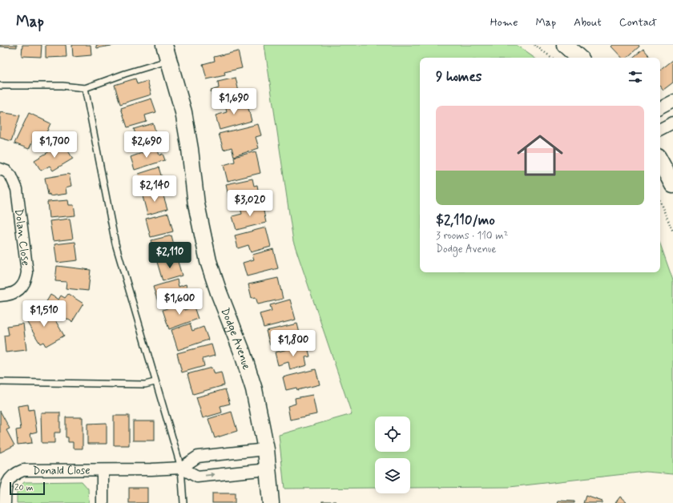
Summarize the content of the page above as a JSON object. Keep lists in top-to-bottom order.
{
  "streets": {
    "street": ["Dolan Close", "Dodge Avenue", "Donald Close"]
  },
  "scale_bar": "20 m",
  "page": {
    "header": "Map",
    "nav": [
      "Home",
      "Map",
      "About",
      "Contact"
    ],
    "heading": "9 homes",
    "price": [
      "$1,690",
      "$1,700",
      "$2,690",
      "$2,140",
      "$3,020",
      "$2,110",
      "$1,600",
      "$1,510",
      "$1,800"
    ],
    "list": [
      {
        "name": "$2,110/mo",
        "note": "3 rooms · 110 m² · Dodge Avenue"
      }
    ],
    "scale": "20 m"
  }
}
